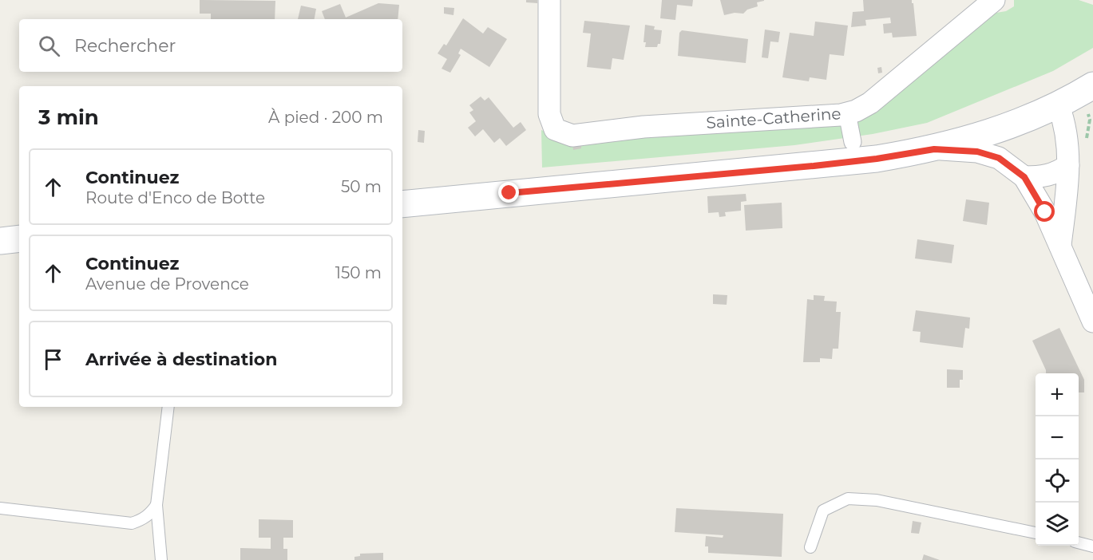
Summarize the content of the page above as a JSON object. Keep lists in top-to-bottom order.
{
  "streets": {
    "street": ["Sainte-Catherine"]
  },
  "page": {
    "search": "Rechercher",
    "heading": ["3 min", "À pied · 200 m"],
    "list": [
      ["Continuez", "Route d'Enco de Botte", "50 m"],
      ["Continuez", "Avenue de Provence", "150 m"],
      "Arrivée à destination"
    ],
    "map_buttons": ["+", "−"]
  }
}
